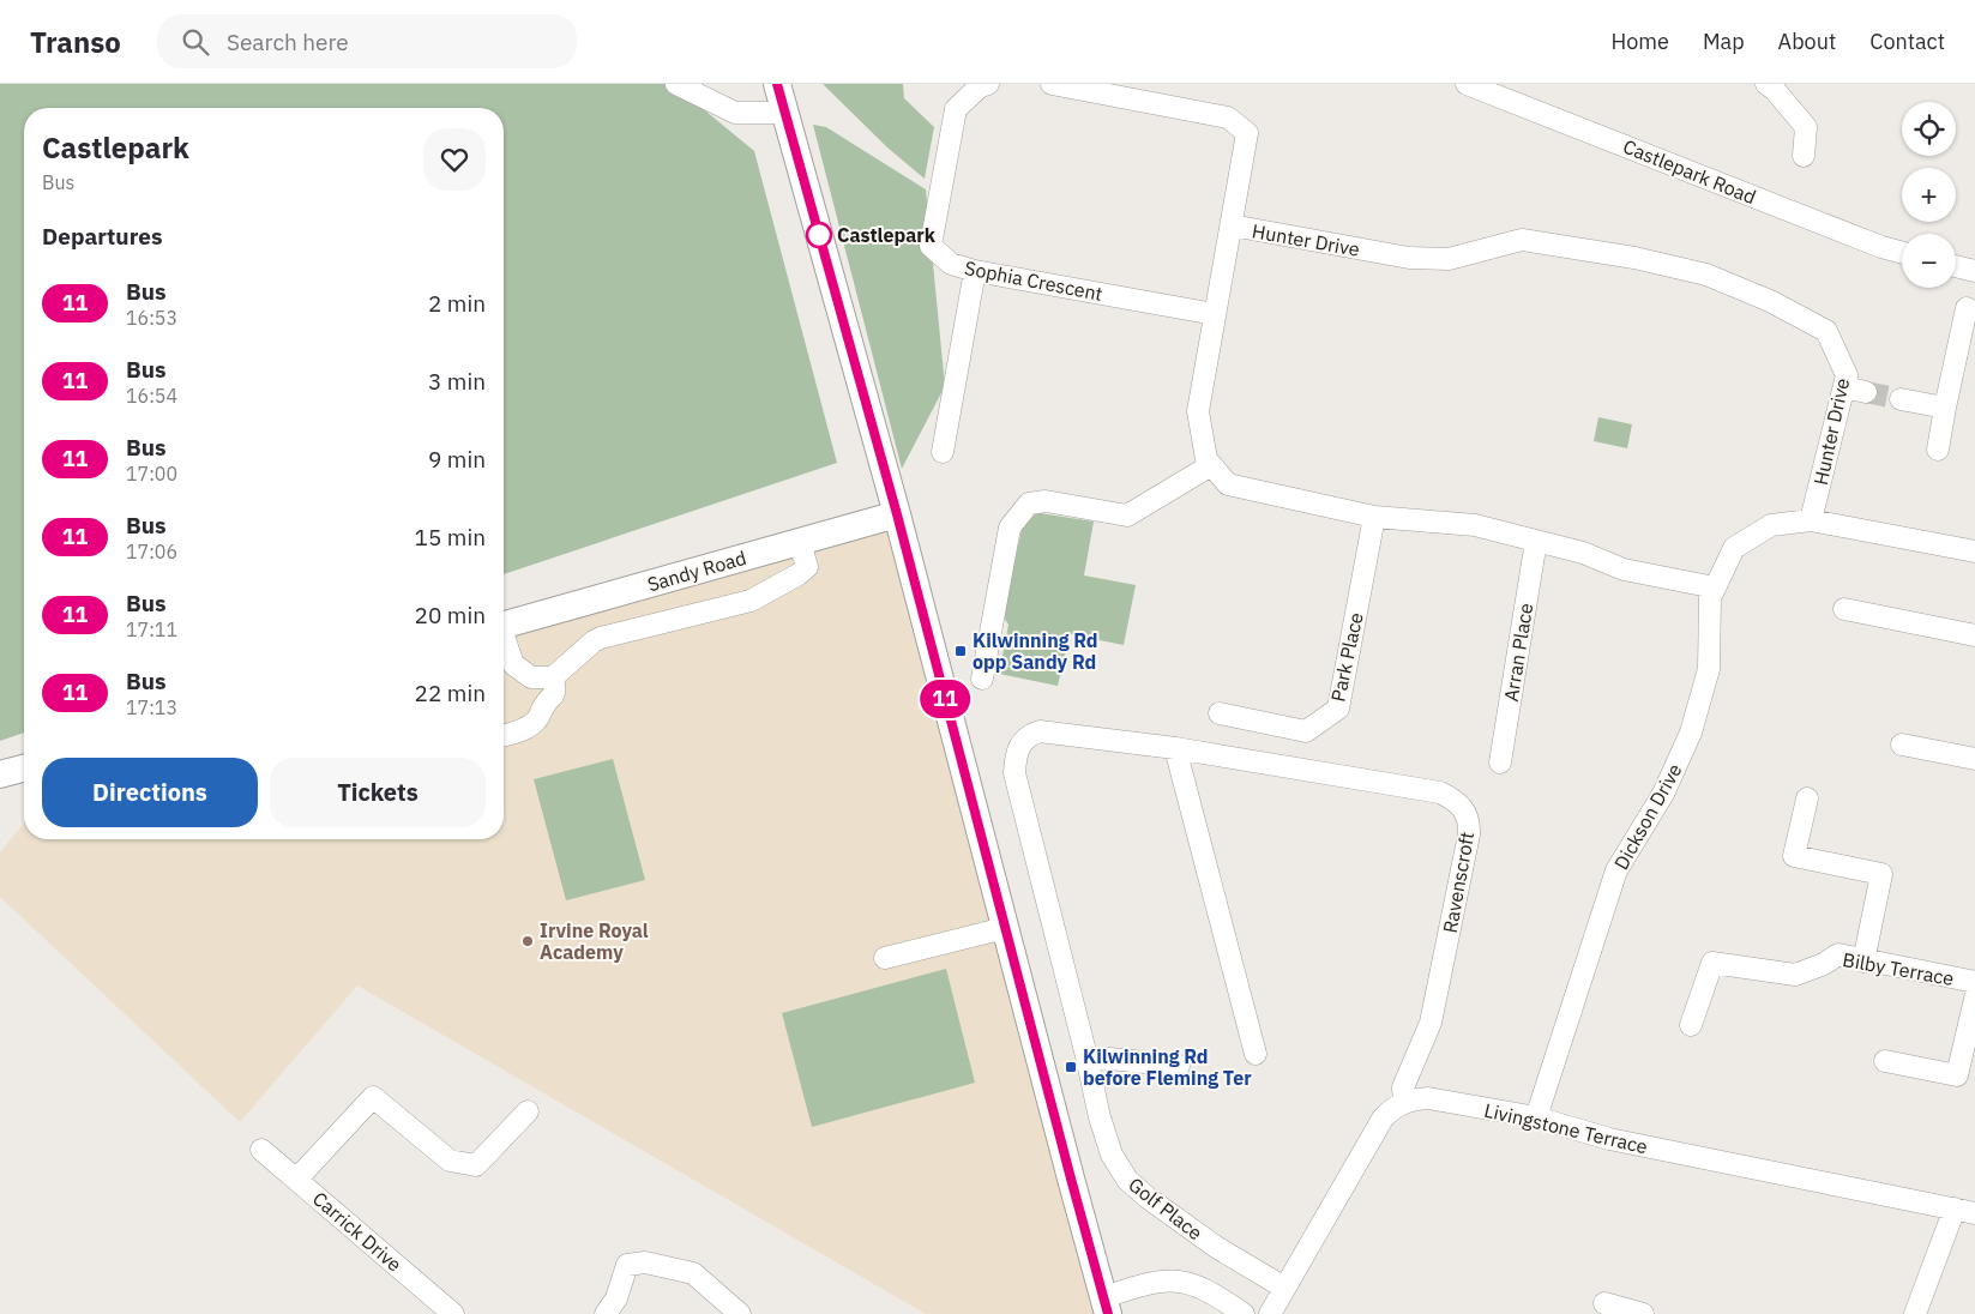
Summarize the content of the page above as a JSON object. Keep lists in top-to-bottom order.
{
  "streets": {
    "main road": ["Sandy Road"],
    "street": [
      "Castlepark Road",
      "Hunter Drive",
      "Sophia Crescent",
      "Arran Place",
      "Park Place",
      "Dickson Drive",
      "Ravenscroft",
      "Bilby Terrace",
      "Livingstone Terrace",
      "Golf Place",
      "Carrick Drive"
    ]
  },
  "crossings": [
    ["Hunter Drive", "Sophia Crescent"],
    ["Hunter Drive", "Arran Place"],
    ["Hunter Drive", "Park Place"],
    ["Hunter Drive", "Dickson Drive"],
    ["Dickson Drive", "Livingstone Terrace"],
    ["Ravenscroft", "Livingstone Terrace"],
    ["Ravenscroft", "Golf Place"]
  ],
  "places": {
    "other": ["Castlepark", "Irvine Royal Academy"],
    "transit": ["Kilwinning Rd opp Sandy Rd", "Kilwinning Rd before Fleming Ter"]
  },
  "lines": ["bus line 11"],
  "page": {
    "header": "Transo",
    "search": "Search here",
    "nav": [
      "Home",
      "Map",
      "About",
      "Contact"
    ],
    "on_map": "11",
    "map_buttons": ["+", "−"],
    "heading": [
      ["Castlepark", "Bus"],
      "Departures"
    ],
    "list": [
      {
        "mark": "11",
        "name": "Bus",
        "note": "16:53",
        "value": "2 min"
      },
      {
        "mark": "11",
        "name": "Bus",
        "note": "16:54",
        "value": "3 min"
      },
      {
        "mark": "11",
        "name": "Bus",
        "note": "17:00",
        "value": "9 min"
      },
      {
        "mark": "11",
        "name": "Bus",
        "note": "17:06",
        "value": "15 min"
      },
      {
        "mark": "11",
        "name": "Bus",
        "note": "17:11",
        "value": "20 min"
      },
      {
        "mark": "11",
        "name": "Bus",
        "note": "17:13",
        "value": "22 min"
      }
    ],
    "buttons": ["Directions", "Tickets"]
  }
}
